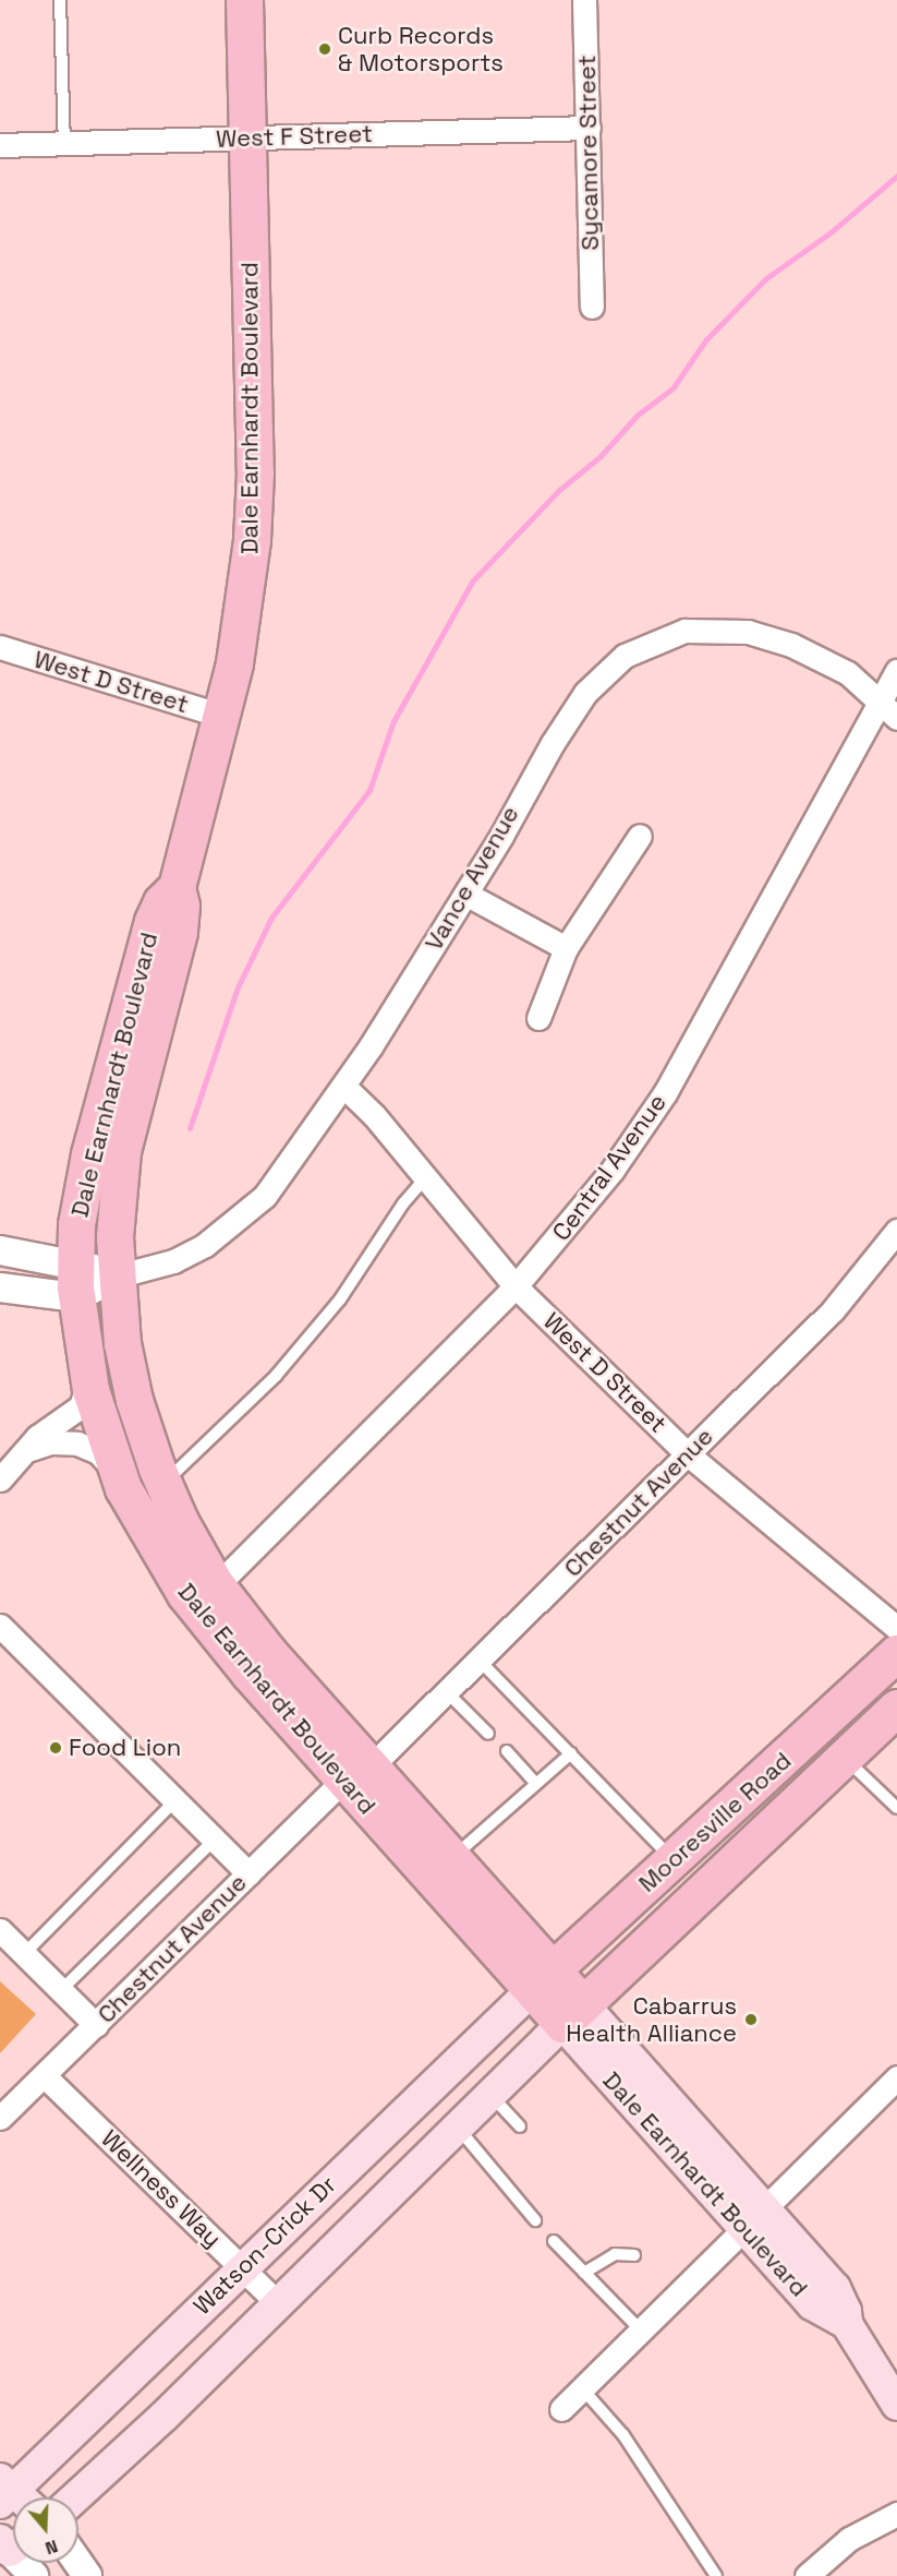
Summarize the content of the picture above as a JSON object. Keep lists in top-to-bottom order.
{
  "streets": {
    "main road": ["Dale Earnhardt Boulevard", "Mooresville Road", "Watson-Crick Dr"],
    "street": [
      "West F Street",
      "Sycamore Street",
      "West D Street",
      "Vance Avenue",
      "Central Avenue",
      "Chestnut Avenue",
      "Wellness Way"
    ]
  },
  "crossings": [
    ["West F Street", "Sycamore Street"],
    ["West F Street", "Dale Earnhardt Boulevard"],
    ["Dale Earnhardt Boulevard", "West D Street"],
    ["Dale Earnhardt Boulevard", "Vance Avenue"],
    ["Dale Earnhardt Boulevard", "Central Avenue"],
    ["Dale Earnhardt Boulevard", "Chestnut Avenue"],
    ["Dale Earnhardt Boulevard", "Mooresville Road"],
    ["Dale Earnhardt Boulevard", "Watson-Crick Dr"],
    ["West D Street", "Vance Avenue"],
    ["West D Street", "Central Avenue"],
    ["West D Street", "Chestnut Avenue"],
    ["Vance Avenue", "Central Avenue"],
    ["Chestnut Avenue", "Wellness Way"],
    ["Mooresville Road", "Watson-Crick Dr"],
    ["Wellness Way", "Watson-Crick Dr"]
  ],
  "places": ["Curb Records & Motorsports", "Food Lion", "Cabarrus Health Alliance"],
  "north": "bottom"
}
